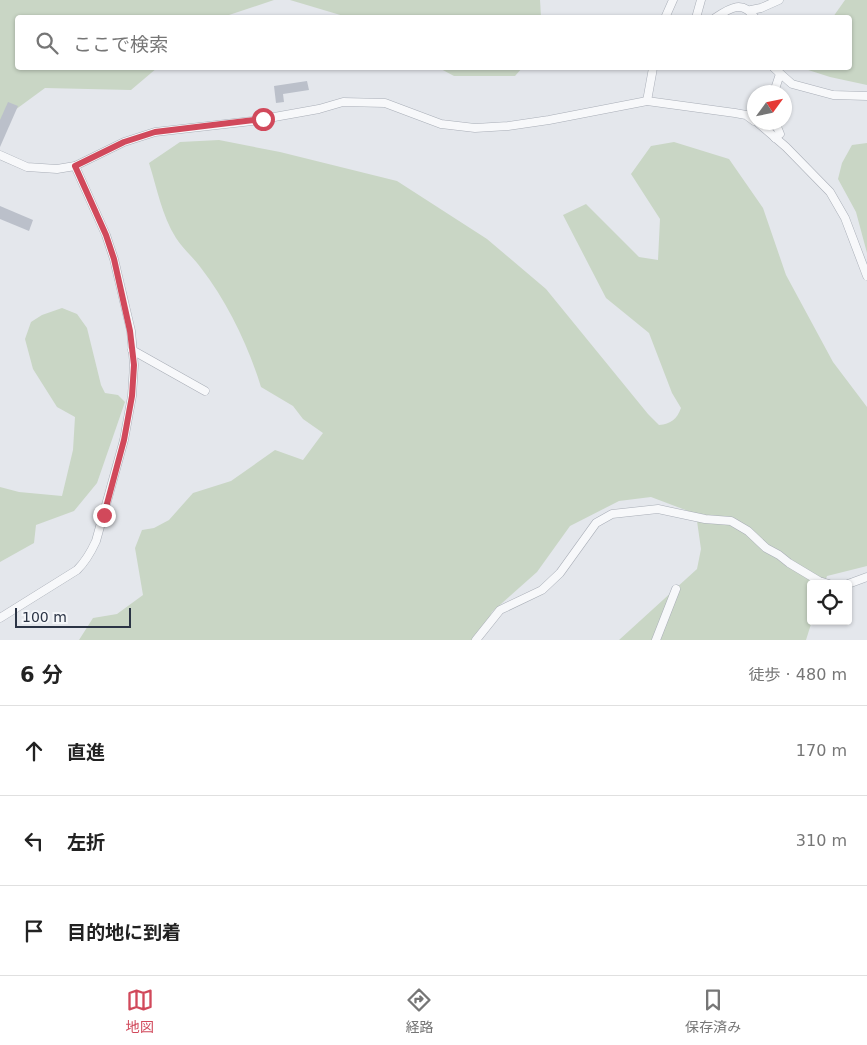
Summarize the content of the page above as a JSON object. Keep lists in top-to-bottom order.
{
  "scale_bar": "100 m",
  "north": "top right",
  "page": {
    "search": "ここで検索",
    "scale": "100 m",
    "heading": ["6 分", "徒歩 · 480 m"],
    "list": [
      ["直進", "170 m"],
      ["左折", "310 m"],
      "目的地に到着"
    ],
    "nav": ["地図", "経路", "保存済み"]
  }
}
